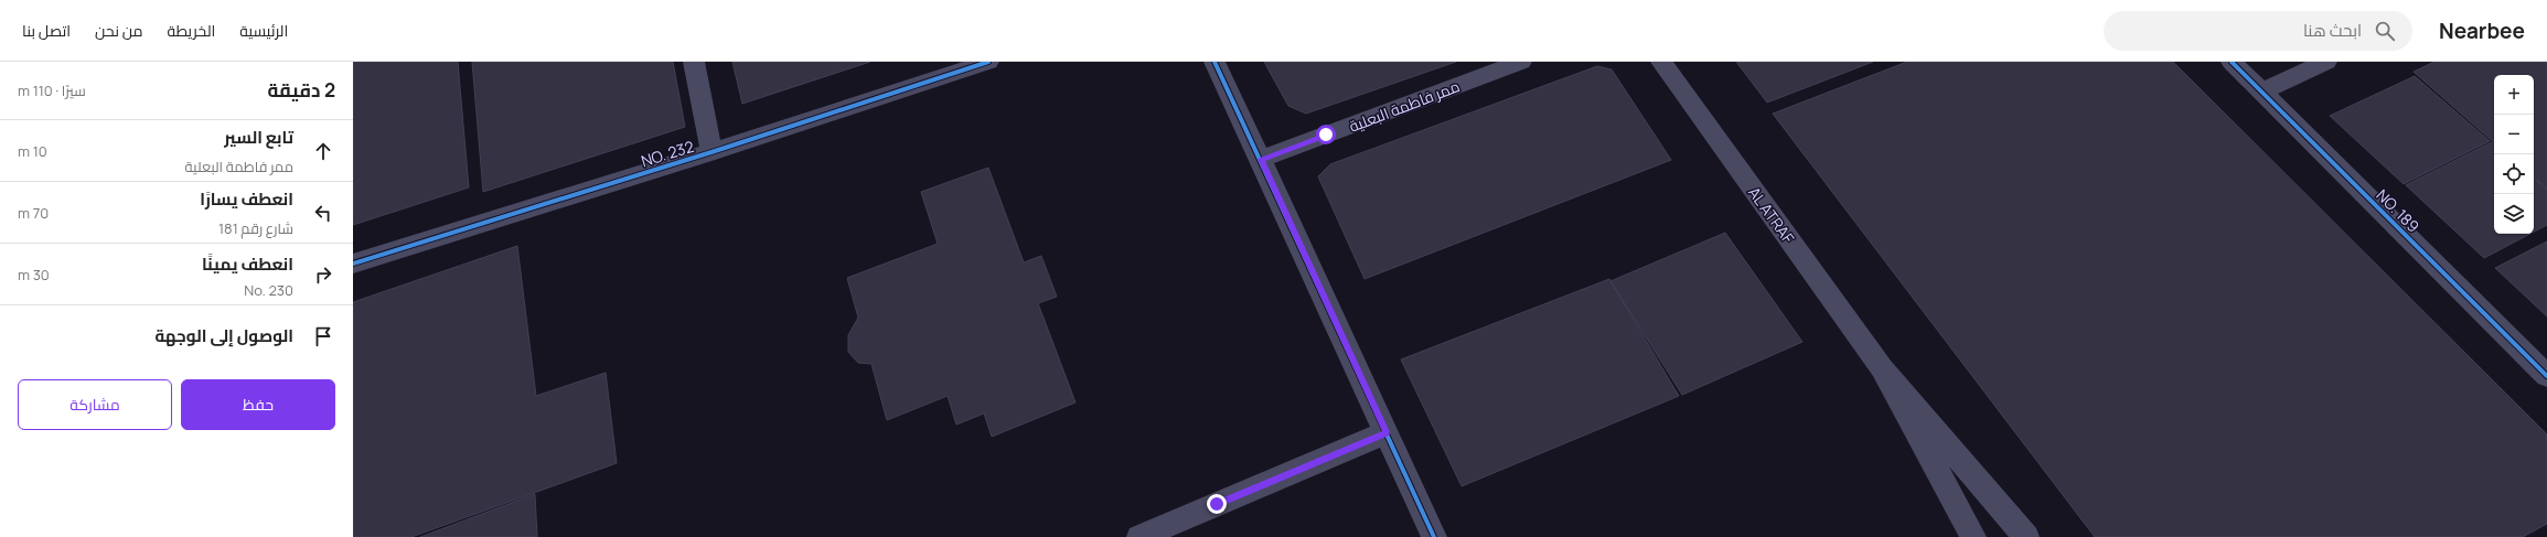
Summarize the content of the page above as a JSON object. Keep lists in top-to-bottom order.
{
  "streets": {
    "street": [
      "ممر فاطمة البعلية",
      "NO. 232",
      "NO. 189",
      "AL ATRAF"
    ]
  },
  "page": {
    "header": "Nearbee",
    "search": "ابحث هنا",
    "nav": [
      "الرئيسية",
      "الخريطة",
      "من نحن",
      "اتصل بنا"
    ],
    "heading": ["2 دقيقة", "سيرًا · 110 m"],
    "map_buttons": ["+", "−"],
    "list": [
      ["تابع السير", "ممر فاطمة البعلية", "10 m"],
      ["انعطف يسارًا", "شارع رقم 181", "70 m"],
      ["انعطف يمينًا", "No. 230", "30 m"],
      "الوصول إلى الوجهة"
    ],
    "buttons": ["حفظ", "مشاركة"]
  }
}
